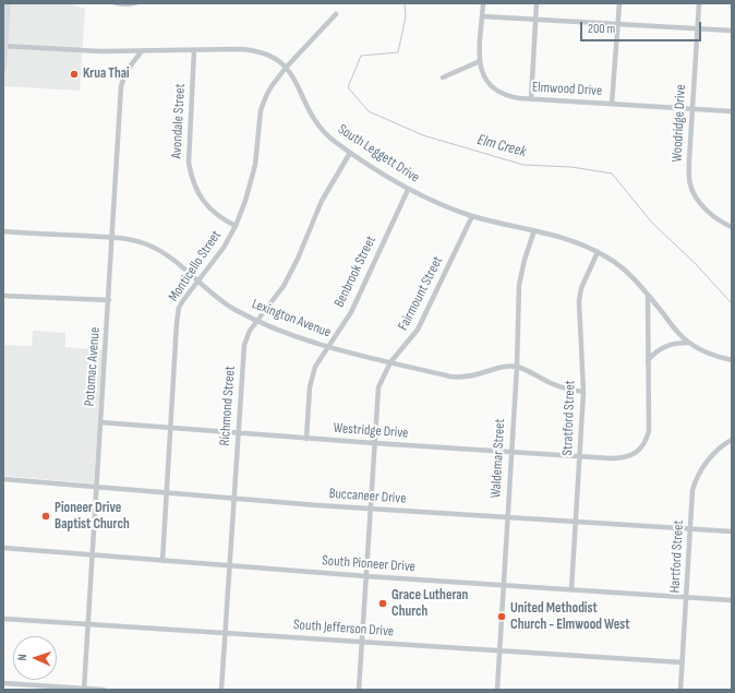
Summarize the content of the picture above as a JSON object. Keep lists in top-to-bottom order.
{
  "streets": {
    "street": [
      "Elmwood Drive",
      "Avondale Street",
      "Woodridge Drive",
      "South Leggett Drive",
      "Monticello Street",
      "Benbrook Street",
      "Fairmount Street",
      "Lexington Avenue",
      "Potomac Avenue",
      "Richmond Street",
      "Stratford Street",
      "Westridge Drive",
      "Waldemar Street",
      "Buccaneer Drive",
      "Hartford Street",
      "South Pioneer Drive",
      "South Jefferson Drive"
    ]
  },
  "crossings": [
    ["Elmwood Drive", "Woodridge Drive"],
    ["Avondale Street", "South Leggett Drive"],
    ["Avondale Street", "Monticello Street"],
    ["South Leggett Drive", "Monticello Street"],
    ["South Leggett Drive", "Benbrook Street"],
    ["South Leggett Drive", "Fairmount Street"],
    ["South Leggett Drive", "Potomac Avenue"],
    ["South Leggett Drive", "Richmond Street"],
    ["South Leggett Drive", "Stratford Street"],
    ["South Leggett Drive", "Waldemar Street"],
    ["Monticello Street", "Lexington Avenue"],
    ["Monticello Street", "Westridge Drive"],
    ["Monticello Street", "Buccaneer Drive"],
    ["Monticello Street", "South Pioneer Drive"],
    ["Benbrook Street", "Lexington Avenue"],
    ["Benbrook Street", "Westridge Drive"],
    ["Fairmount Street", "Lexington Avenue"],
    ["Fairmount Street", "Westridge Drive"],
    ["Fairmount Street", "Buccaneer Drive"],
    ["Fairmount Street", "South Pioneer Drive"],
    ["Fairmount Street", "South Jefferson Drive"],
    ["Lexington Avenue", "Potomac Avenue"],
    ["Lexington Avenue", "Richmond Street"],
    ["Lexington Avenue", "Stratford Street"],
    ["Lexington Avenue", "Waldemar Street"],
    ["Potomac Avenue", "Westridge Drive"],
    ["Potomac Avenue", "Buccaneer Drive"],
    ["Potomac Avenue", "South Pioneer Drive"],
    ["Potomac Avenue", "South Jefferson Drive"],
    ["Richmond Street", "Westridge Drive"],
    ["Richmond Street", "Buccaneer Drive"],
    ["Richmond Street", "South Pioneer Drive"],
    ["Richmond Street", "South Jefferson Drive"],
    ["Stratford Street", "Westridge Drive"],
    ["Stratford Street", "Buccaneer Drive"],
    ["Stratford Street", "South Pioneer Drive"],
    ["Westridge Drive", "Waldemar Street"],
    ["Waldemar Street", "Buccaneer Drive"],
    ["Waldemar Street", "South Pioneer Drive"],
    ["Waldemar Street", "South Jefferson Drive"],
    ["Buccaneer Drive", "Hartford Street"],
    ["Hartford Street", "South Pioneer Drive"],
    ["Hartford Street", "South Jefferson Drive"]
  ],
  "water": ["Elm Creek"],
  "places": [
    "Krua Thai",
    "Pioneer Drive Baptist Church",
    "Grace Lutheran Church",
    "United Methodist Church - Elmwood West"
  ],
  "scale_bar": "200 m",
  "north": "left"
}
